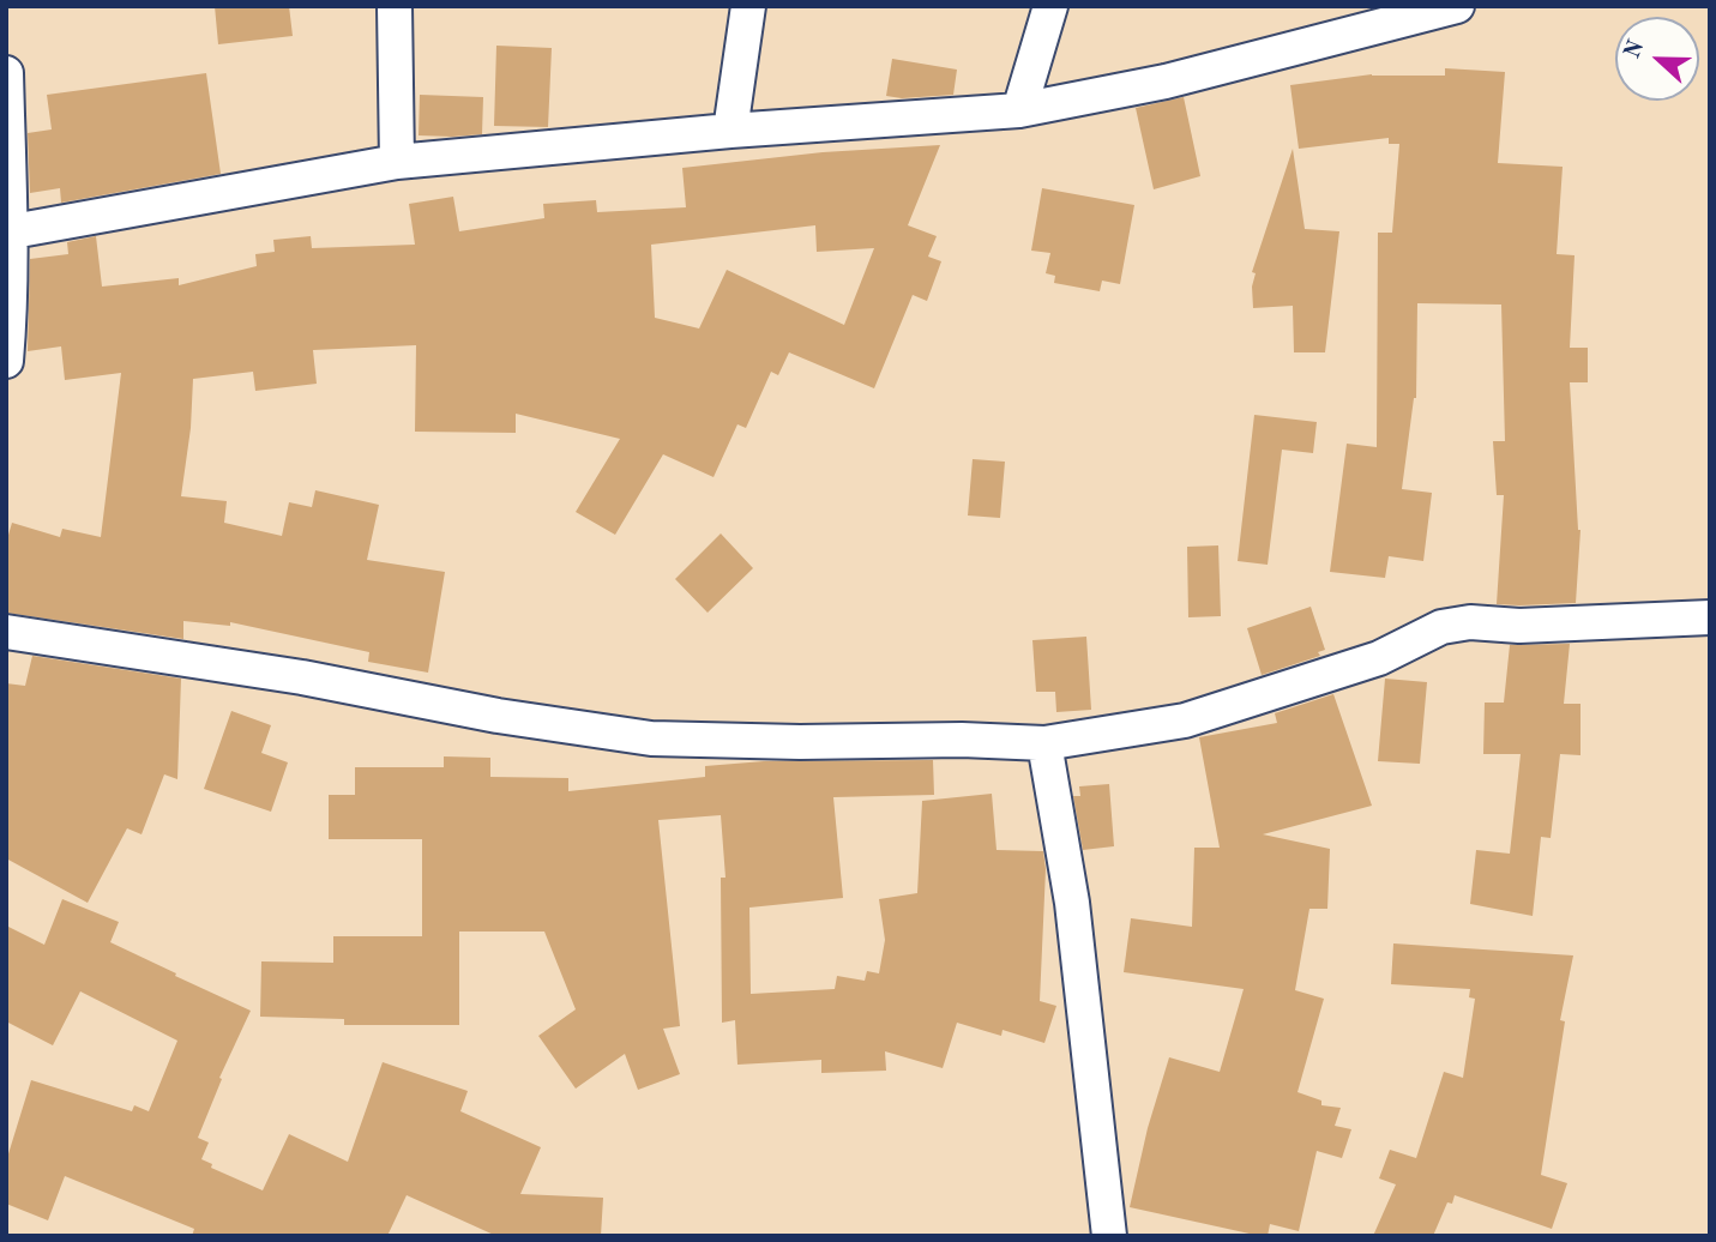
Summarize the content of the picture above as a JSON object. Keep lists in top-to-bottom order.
{
  "north": "left"
}
